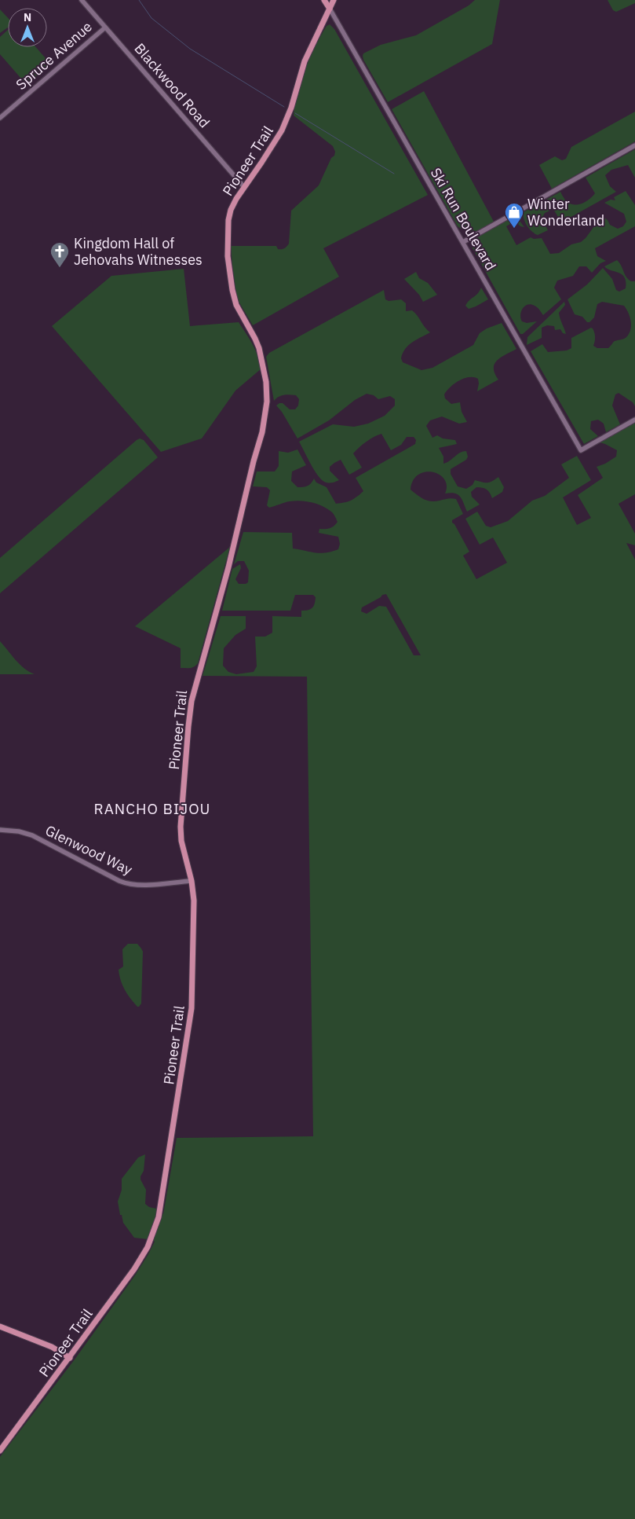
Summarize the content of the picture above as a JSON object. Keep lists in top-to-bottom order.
{
  "streets": {
    "main road": ["Pioneer Trail", "Ski Run Boulevard"],
    "street": ["Spruce Avenue", "Blackwood Road", "Glenwood Way"]
  },
  "crossings": [
    ["Spruce Avenue", "Blackwood Road"],
    ["Blackwood Road", "Pioneer Trail"],
    ["Pioneer Trail", "Ski Run Boulevard"],
    ["Pioneer Trail", "Glenwood Way"]
  ],
  "districts": ["RANCHO BIJOU"],
  "places": {
    "shop": ["Winter Wonderland"],
    "church": ["Kingdom Hall of Jehovahs Witnesses"]
  },
  "north": "top"
}
